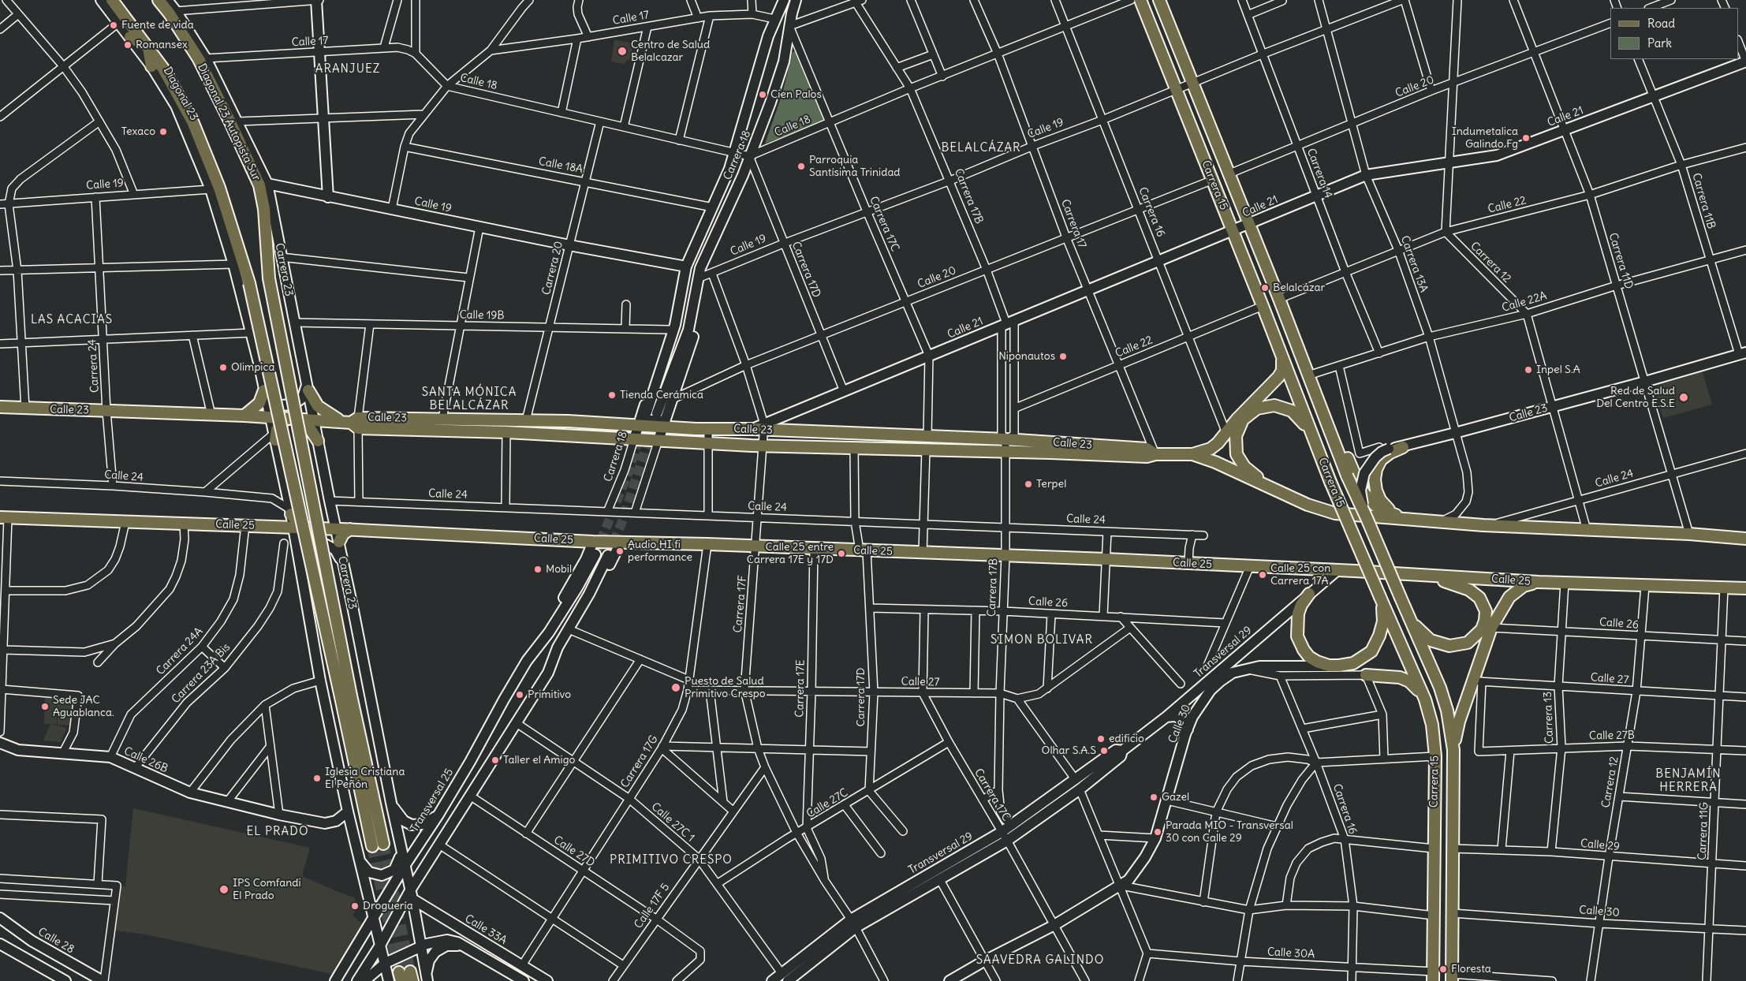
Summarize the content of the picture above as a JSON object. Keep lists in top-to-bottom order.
{
  "streets": {
    "main road": [
      "Diagonal 23 Autopista Sur",
      "Carrera 15",
      "Carrera 23",
      "Calle 23",
      "Calle 25"
    ],
    "street": [
      "Calle 17",
      "Calle 18",
      "Calle 20",
      "Diagonal 23",
      "Calle 21",
      "Calle 19",
      "Carrera 18",
      "Calle 18A",
      "Carrera 14",
      "Carrera 17B",
      "Carrera 11B",
      "Calle 22",
      "Carrera 16",
      "Carrera 17C",
      "Carrera 17",
      "Carrera 11D",
      "Carrera 12",
      "Carrera 13A",
      "Carrera 20",
      "Carrera 17D",
      "Calle 22A",
      "Calle 19B",
      "Carrera 24",
      "Calle 24",
      "Calle 26",
      "Carrera 17F",
      "Carrera 24A",
      "Transversal 29",
      "Carrera 23A Bis",
      "Calle 27",
      "Carrera 17E",
      "Carrera 13",
      "Calle 30",
      "Calle 27B",
      "Calle 26B",
      "Carrera 17G",
      "Transversal 25",
      "Calle 27C",
      "Calle 27C 1",
      "Carrera 11G",
      "Calle 29",
      "Calle 27D",
      "Calle 17F 5",
      "Calle 33A",
      "Calle 28",
      "Calle 30A"
    ]
  },
  "crossings": [
    ["Calle 17", "Calle 18"],
    ["Calle 17", "Carrera 18"],
    ["Calle 18", "Carrera 18"],
    ["Calle 18", "Carrera 17B"],
    ["Calle 18", "Carrera 16"],
    ["Calle 18", "Carrera 17C"],
    ["Calle 18", "Carrera 17"],
    ["Calle 18", "Carrera 20"],
    ["Calle 18", "Carrera 17D"],
    ["Calle 20", "Carrera 18"],
    ["Calle 20", "Carrera 14"],
    ["Calle 20", "Carrera 15"],
    ["Calle 20", "Carrera 17B"],
    ["Calle 20", "Carrera 16"],
    ["Calle 20", "Carrera 17C"],
    ["Calle 20", "Carrera 17"],
    ["Calle 20", "Carrera 11D"],
    ["Calle 20", "Carrera 13A"],
    ["Calle 20", "Carrera 17D"],
    ["Calle 20", "Carrera 17F"],
    ["Diagonal 23", "Calle 19"],
    ["Diagonal 23", "Carrera 23"],
    ["Calle 21", "Carrera 14"],
    ["Calle 21", "Carrera 15"],
    ["Calle 21", "Carrera 17B"],
    ["Calle 21", "Carrera 11B"],
    ["Calle 21", "Carrera 16"],
    ["Calle 21", "Carrera 17C"],
    ["Calle 21", "Carrera 17"],
    ["Calle 21", "Carrera 11D"],
    ["Calle 21", "Carrera 13A"],
    ["Calle 21", "Carrera 17D"],
    ["Calle 21", "Calle 23"],
    ["Calle 21", "Carrera 17F"],
    ["Diagonal 23 Autopista Sur", "Calle 19"],
    ["Diagonal 23 Autopista Sur", "Carrera 23"],
    ["Calle 19", "Carrera 18"],
    ["Calle 19", "Carrera 14"],
    ["Calle 19", "Carrera 15"],
    ["Calle 19", "Carrera 17B"],
    ["Calle 19", "Carrera 16"],
    ["Calle 19", "Carrera 17C"],
    ["Calle 19", "Carrera 17"],
    ["Calle 19", "Carrera 13A"],
    ["Calle 19", "Carrera 20"],
    ["Calle 19", "Carrera 23"],
    ["Calle 19", "Carrera 17D"],
    ["Calle 19", "Carrera 24"],
    ["Calle 19", "Carrera 17F"],
    ["Carrera 18", "Calle 18A"],
    ["Carrera 18", "Carrera 17C"],
    ["Carrera 18", "Carrera 17D"],
    ["Carrera 18", "Calle 19B"],
    ["Carrera 18", "Calle 23"],
    ["Carrera 18", "Calle 24"],
    ["Calle 18A", "Carrera 20"],
    ["Carrera 14", "Calle 22"],
    ["Carrera 14", "Calle 22A"],
    ["Carrera 15", "Calle 22"],
    ["Carrera 15", "Calle 22A"],
    ["Carrera 15", "Calle 30"],
    ["Carrera 15", "Calle 29"],
    ["Carrera 15", "Calle 30A"],
    ["Carrera 17B", "Calle 22"],
    ["Carrera 17B", "Calle 23"],
    ["Carrera 17B", "Calle 24"],
    ["Carrera 17B", "Calle 25"],
    ["Carrera 17B", "Calle 26"],
    ["Carrera 17B", "Transversal 29"],
    ["Carrera 17B", "Calle 27"],
    ["Carrera 11B", "Calle 22"],
    ["Carrera 11B", "Calle 22A"],
    ["Carrera 11B", "Calle 23"],
    ["Calle 22", "Carrera 16"],
    ["Calle 22", "Carrera 17"],
    ["Calle 22", "Carrera 11D"],
    ["Calle 22", "Carrera 12"],
    ["Calle 22", "Carrera 13A"],
    ["Carrera 16", "Calle 30A"],
    ["Carrera 17C", "Calle 23"],
    ["Carrera 17C", "Calle 26"],
    ["Carrera 17C", "Transversal 29"],
    ["Carrera 17C", "Calle 27"],
    ["Carrera 17C", "Calle 30"],
    ["Carrera 17C", "Calle 27C"],
    ["Carrera 17", "Calle 23"],
    ["Carrera 11D", "Calle 22A"],
    ["Carrera 11D", "Calle 23"],
    ["Carrera 11D", "Calle 24"],
    ["Carrera 12", "Calle 22A"],
    ["Carrera 12", "Calle 23"],
    ["Carrera 12", "Calle 24"],
    ["Carrera 12", "Calle 25"],
    ["Carrera 12", "Calle 26"],
    ["Carrera 12", "Calle 27"],
    ["Carrera 12", "Calle 30"],
    ["Carrera 12", "Calle 27B"],
    ["Carrera 12", "Calle 29"],
    ["Carrera 13A", "Calle 22A"],
    ["Carrera 13A", "Calle 23"],
    ["Carrera 20", "Calle 19B"],
    ["Carrera 20", "Calle 23"],
    ["Carrera 23", "Calle 19B"],
    ["Carrera 23", "Calle 23"],
    ["Carrera 23", "Calle 24"],
    ["Carrera 23", "Calle 25"],
    ["Carrera 23", "Transversal 25"],
    ["Carrera 23", "Calle 33A"],
    ["Carrera 17D", "Calle 23"],
    ["Carrera 17D", "Calle 24"],
    ["Carrera 17D", "Calle 25"],
    ["Carrera 17D", "Calle 26"],
    ["Carrera 17D", "Calle 27"],
    ["Carrera 17D", "Calle 27C"],
    ["Carrera 24", "Calle 23"],
    ["Carrera 24", "Calle 24"],
    ["Calle 23", "Carrera 17F"],
    ["Calle 24", "Carrera 17F"],
    ["Calle 25", "Carrera 17F"],
    ["Calle 25", "Carrera 24A"],
    ["Calle 25", "Transversal 29"],
    ["Calle 25", "Carrera 17E"],
    ["Calle 25", "Carrera 13"],
    ["Calle 25", "Carrera 17G"],
    ["Calle 25", "Carrera 11G"],
    ["Calle 26", "Carrera 13"],
    ["Calle 26", "Carrera 11G"],
    ["Carrera 17F", "Transversal 29"],
    ["Carrera 17F", "Calle 27"],
    ["Carrera 17F", "Calle 27C"],
    ["Carrera 17F", "Calle 17F 5"],
    ["Carrera 24A", "Calle 26B"],
    ["Transversal 29", "Calle 27C 1"],
    ["Carrera 23A Bis", "Calle 26B"],
    ["Calle 27", "Carrera 17E"],
    ["Calle 27", "Carrera 13"],
    ["Calle 27", "Calle 27B"],
    ["Calle 27", "Carrera 17G"],
    ["Calle 27", "Carrera 11G"],
    ["Carrera 17E", "Calle 27C"],
    ["Carrera 13", "Calle 27B"],
    ["Carrera 13", "Calle 29"],
    ["Calle 30", "Carrera 11G"],
    ["Calle 27B", "Carrera 11G"],
    ["Carrera 17G", "Calle 27C 1"],
    ["Carrera 17G", "Calle 27D"],
    ["Carrera 17G", "Calle 33A"],
    ["Calle 27C", "Calle 27C 1"],
    ["Calle 27C 1", "Calle 17F 5"],
    ["Carrera 11G", "Calle 29"],
    ["Calle 27D", "Calle 17F 5"]
  ],
  "districts": [
    "ARANJUEZ",
    "BELALCÁZAR",
    "LAS ACACIAS",
    "SANTA MÓNICA BELALCÁZAR",
    "SIMON BOLIVAR",
    "BENJAMÍN HERRERA",
    "EL PRADO",
    "PRIMITIVO CRESPO",
    "SAAVEDRA GALINDO"
  ],
  "places": [
    "Fuente de vida",
    "Romansex",
    "Centro de Salud Belalcazar",
    "Cien Palos",
    "Texaco",
    "Indumetalica Galindo Fg",
    "Parroquia Santísima Trinidad",
    "Belalcázar",
    "Niponautos",
    "Olimpica",
    "Inpel S.A",
    "Tienda Cerámica",
    "Red de Salud Del Centro E.S.E",
    "Terpel",
    "Audio HI fi performance",
    "Calle 25 entre Carrera 17E y 17D",
    "Mobil",
    "Calle 25 con Carrera 17A",
    "Puesto de Salud Primitivo Crespo",
    "Primitivo",
    "Sede JAC Aguablanca.",
    "edificio",
    "Olhar S.A.S",
    "Taller el Amigo",
    "Iglesia Cristiana El Peñón",
    "Gazel",
    "Parada MIO - Transversal 30 con Calle 29",
    "IPS Comfandi El Prado",
    "Droguería",
    "Floresta"
  ],
  "legend": ["Road", "Park"]
}
